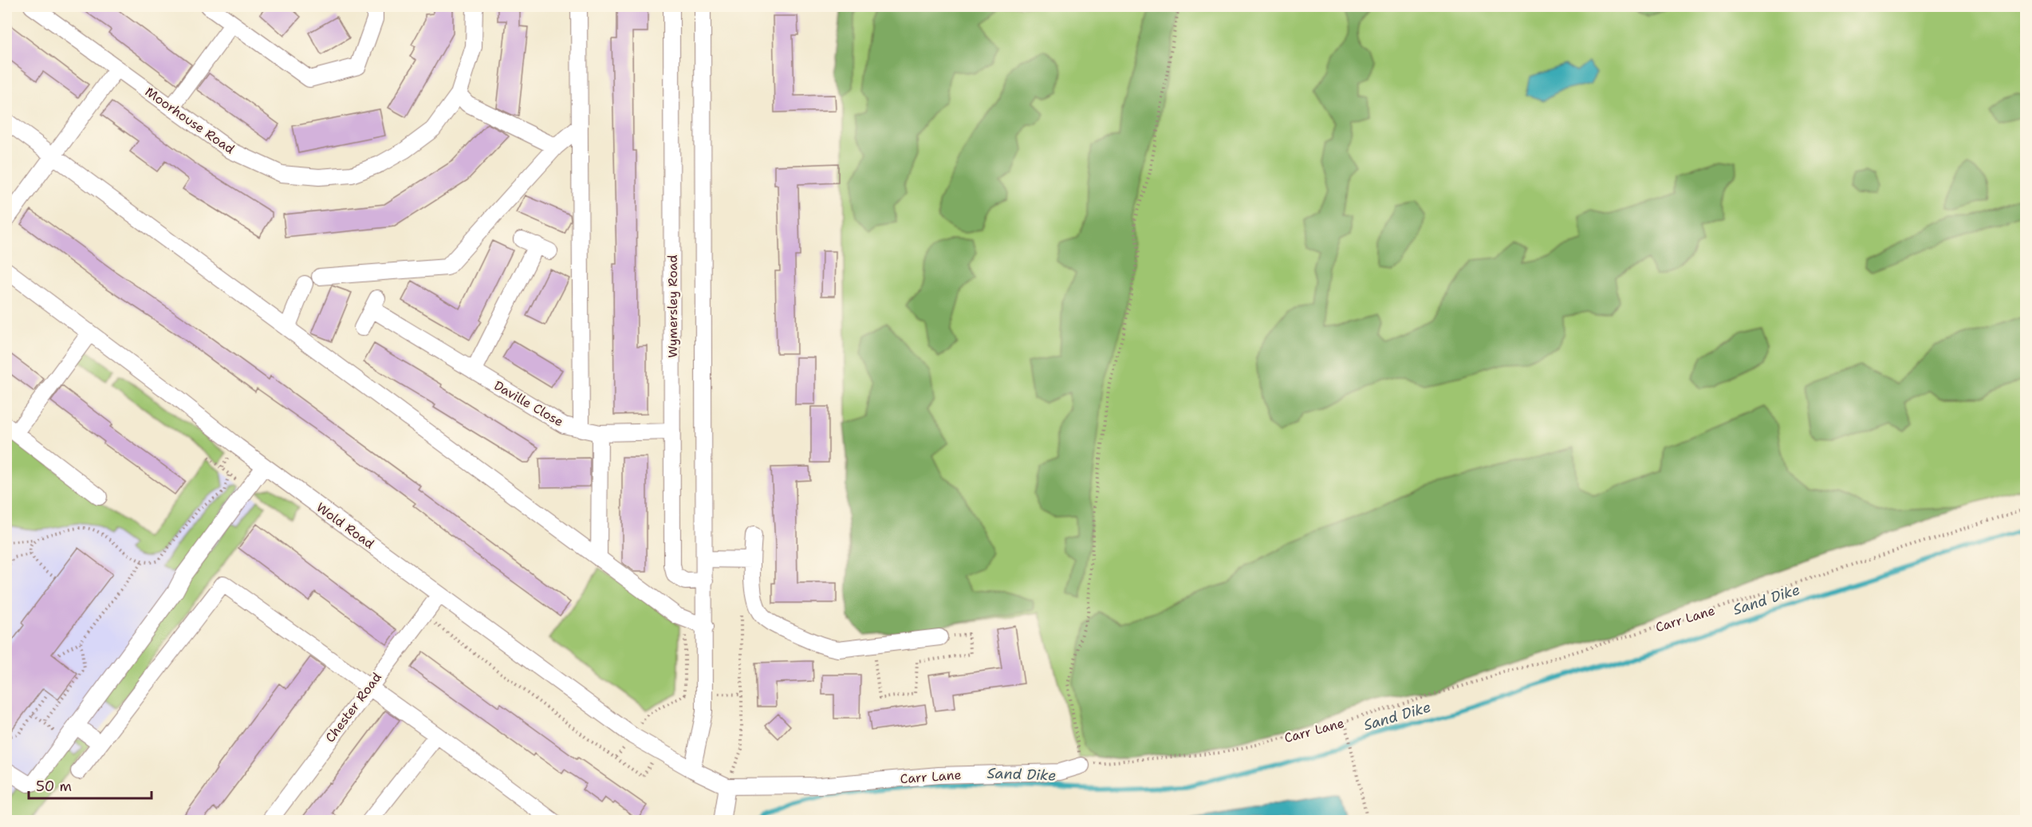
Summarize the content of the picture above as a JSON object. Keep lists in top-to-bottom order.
{
  "streets": {
    "street": [
      "Moorhouse Road",
      "Wymersley Road",
      "Daville Close",
      "Wold Road",
      "Carr Lane",
      "Chester Road"
    ]
  },
  "crossings": [
    ["Wymersley Road", "Daville Close"],
    ["Wold Road", "Carr Lane"],
    ["Wold Road", "Chester Road"]
  ],
  "water": ["Sand Dike"],
  "scale_bar": "50 m"
}
